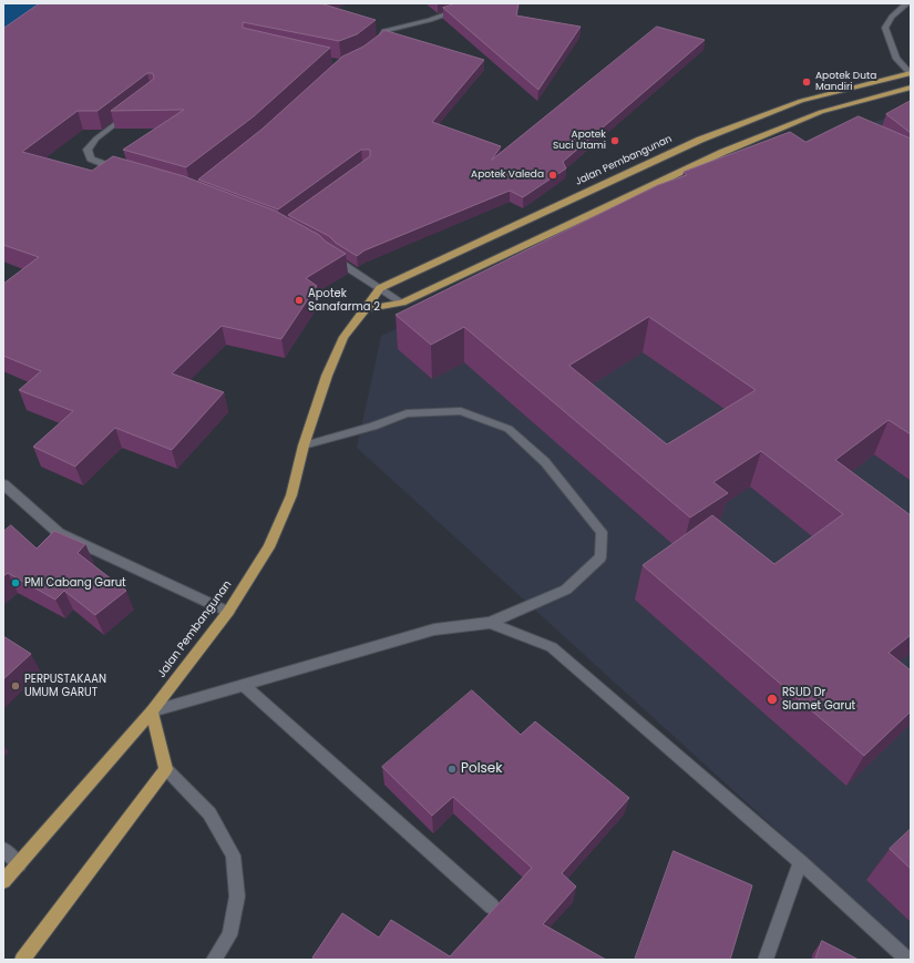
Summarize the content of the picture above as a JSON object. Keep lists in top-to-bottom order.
{
  "streets": {
    "main road": ["Jalan Pembangunan"]
  },
  "places": [
    "Apotek Duta Mandiri",
    "Apotek Suci Utami",
    "Apotek Valeda",
    "Apotek Sanafarma 2",
    "PMI Cabang Garut",
    "PERPUSTAKAAN UMUM GARUT",
    "RSUD Dr Slamet Garut",
    "Polsek"
  ]
}
